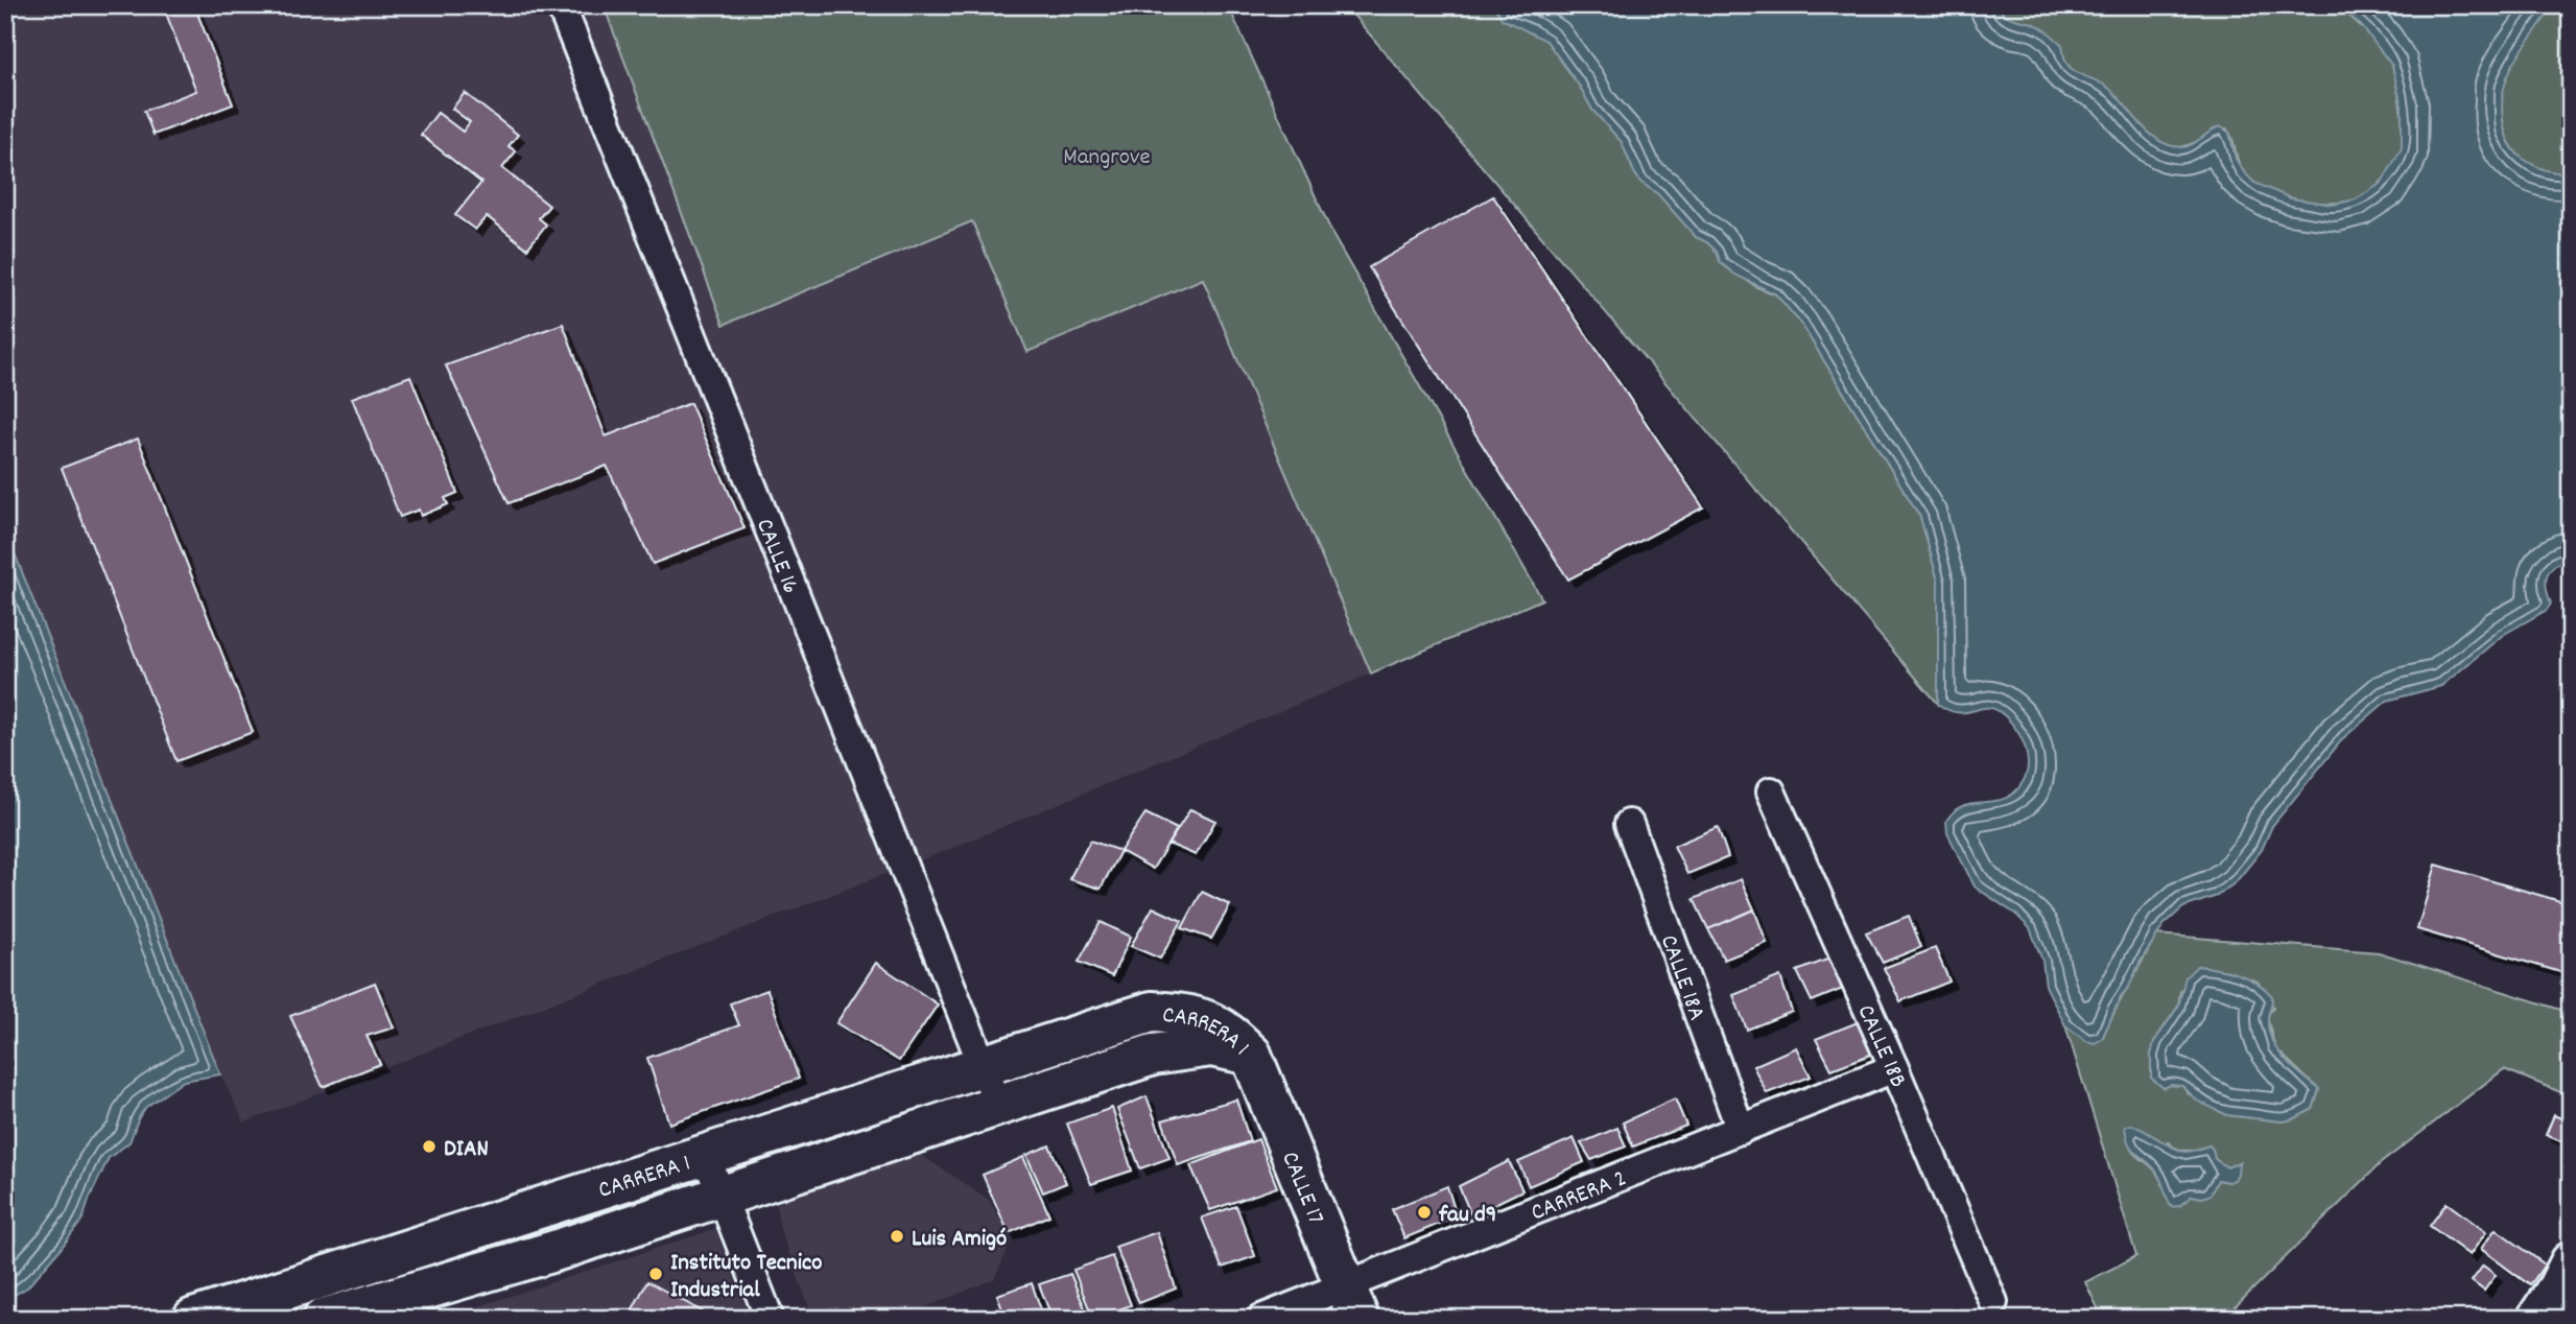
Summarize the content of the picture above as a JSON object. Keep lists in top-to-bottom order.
{
  "streets": {
    "highway": ["CARRERA 1", "CALLE 17"],
    "street": [
      "CALLE 16",
      "CALLE 18A",
      "CALLE 18B",
      "CARRERA 2"
    ]
  },
  "crossings": [
    ["CALLE 16", "CARRERA 1"],
    ["CALLE 18A", "CARRERA 2"],
    ["CARRERA 1", "CALLE 17"],
    ["CALLE 18B", "CARRERA 2"],
    ["CALLE 17", "CARRERA 2"]
  ],
  "parks": ["Mangrove"],
  "places": [
    "DIAN",
    "fau d9",
    "Luis Amigó",
    "Instituto Tecnico Industrial"
  ]
}
